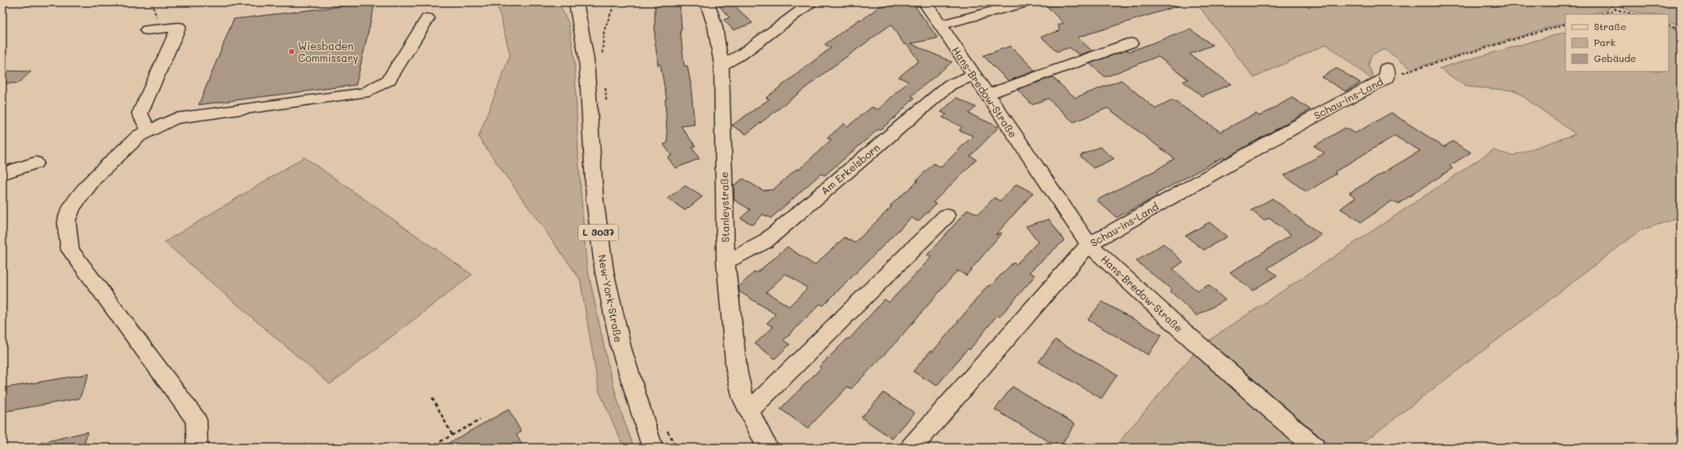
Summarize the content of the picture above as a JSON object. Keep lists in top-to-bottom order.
{
  "streets": {
    "street": [
      "Hans-Bredow-Straße",
      "Schau-ins-Land",
      "Am Erkelsborn",
      "Stanleystraße",
      "L 3037",
      "New-York-Straße"
    ]
  },
  "crossings": [
    ["Hans-Bredow-Straße", "Schau-ins-Land"],
    ["Hans-Bredow-Straße", "Am Erkelsborn"],
    ["Am Erkelsborn", "Stanleystraße"]
  ],
  "places": ["Wiesbaden Commissary"],
  "legend": ["Straße", "Park", "Gebäude"]
}
